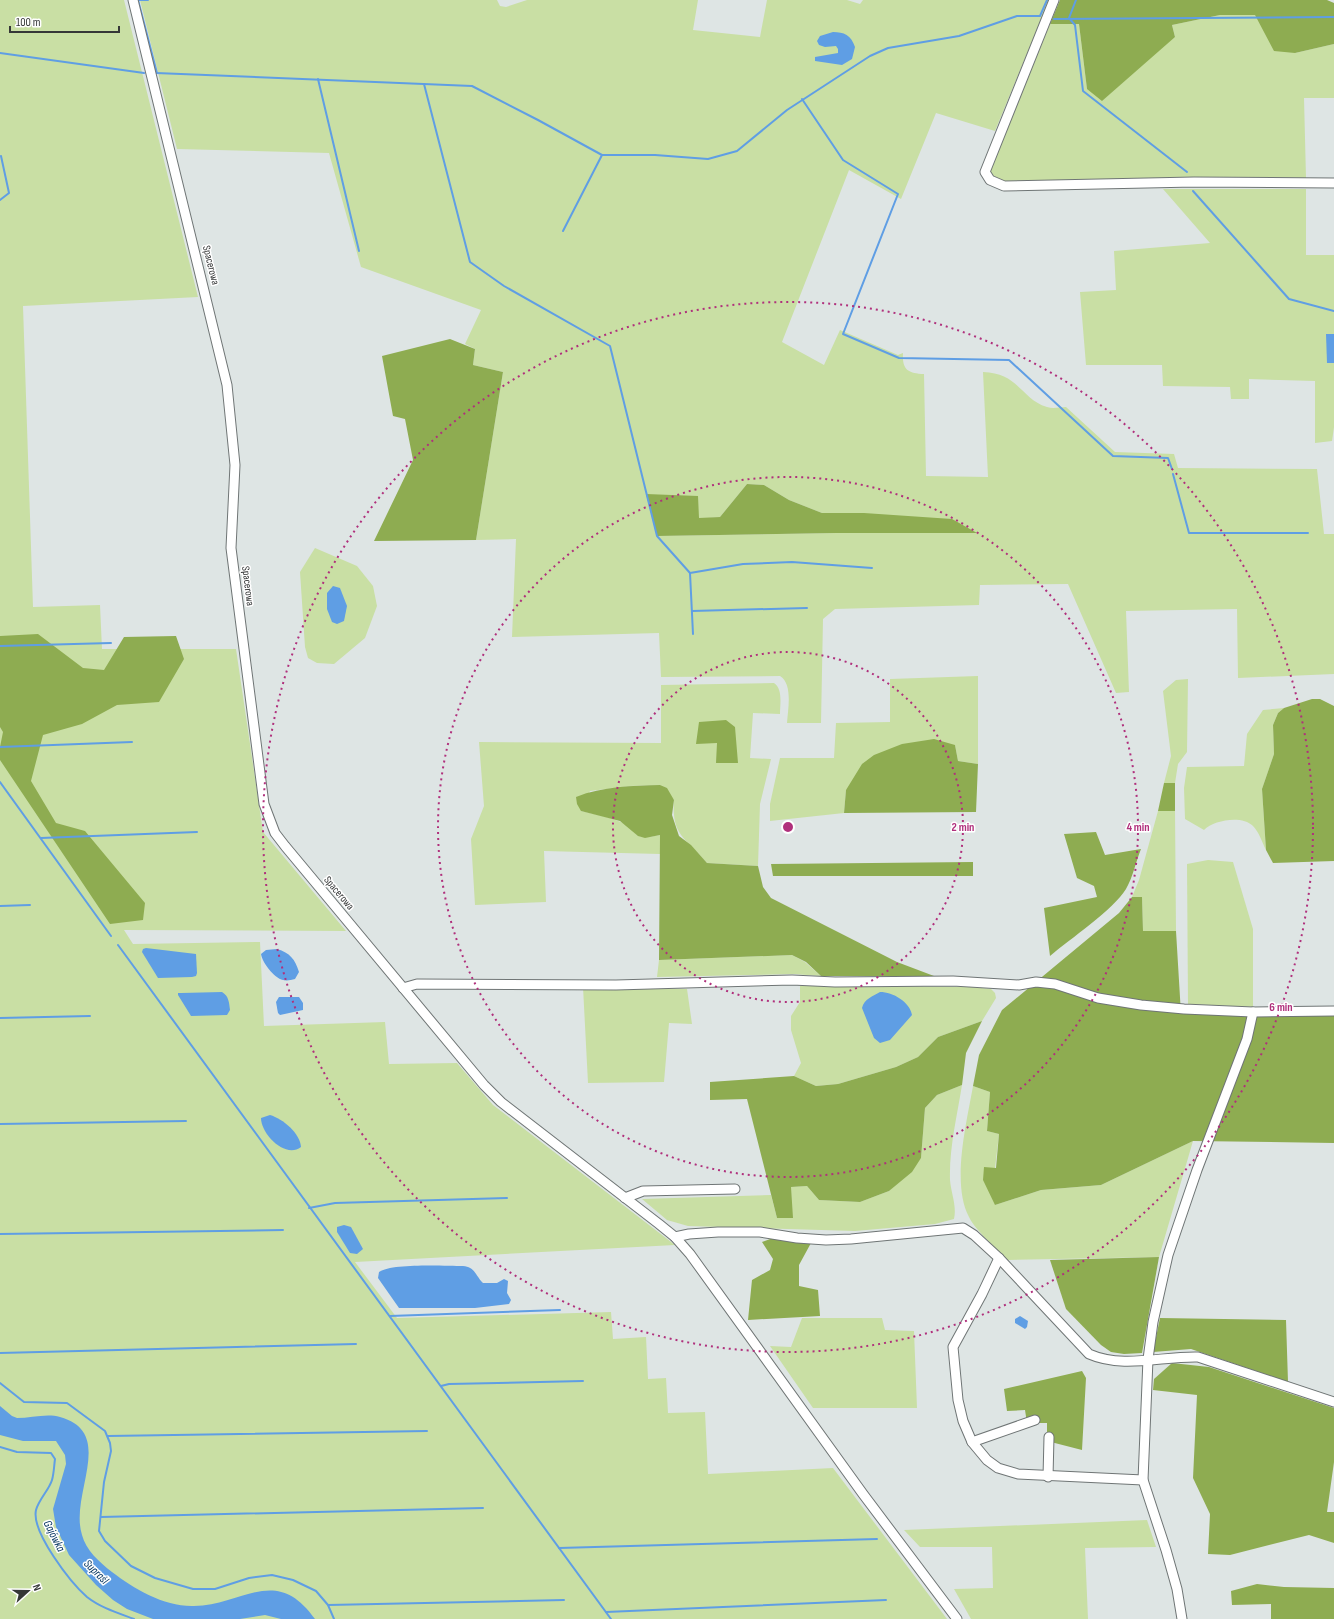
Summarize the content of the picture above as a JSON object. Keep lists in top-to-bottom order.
{
  "streets": {
    "street": ["Spacerowa"]
  },
  "water": ["Gajówka", "Supraśl"],
  "scale_bar": "100 m",
  "north": "right",
  "rings": ["2 min", "4 min", "6 min"]
}
